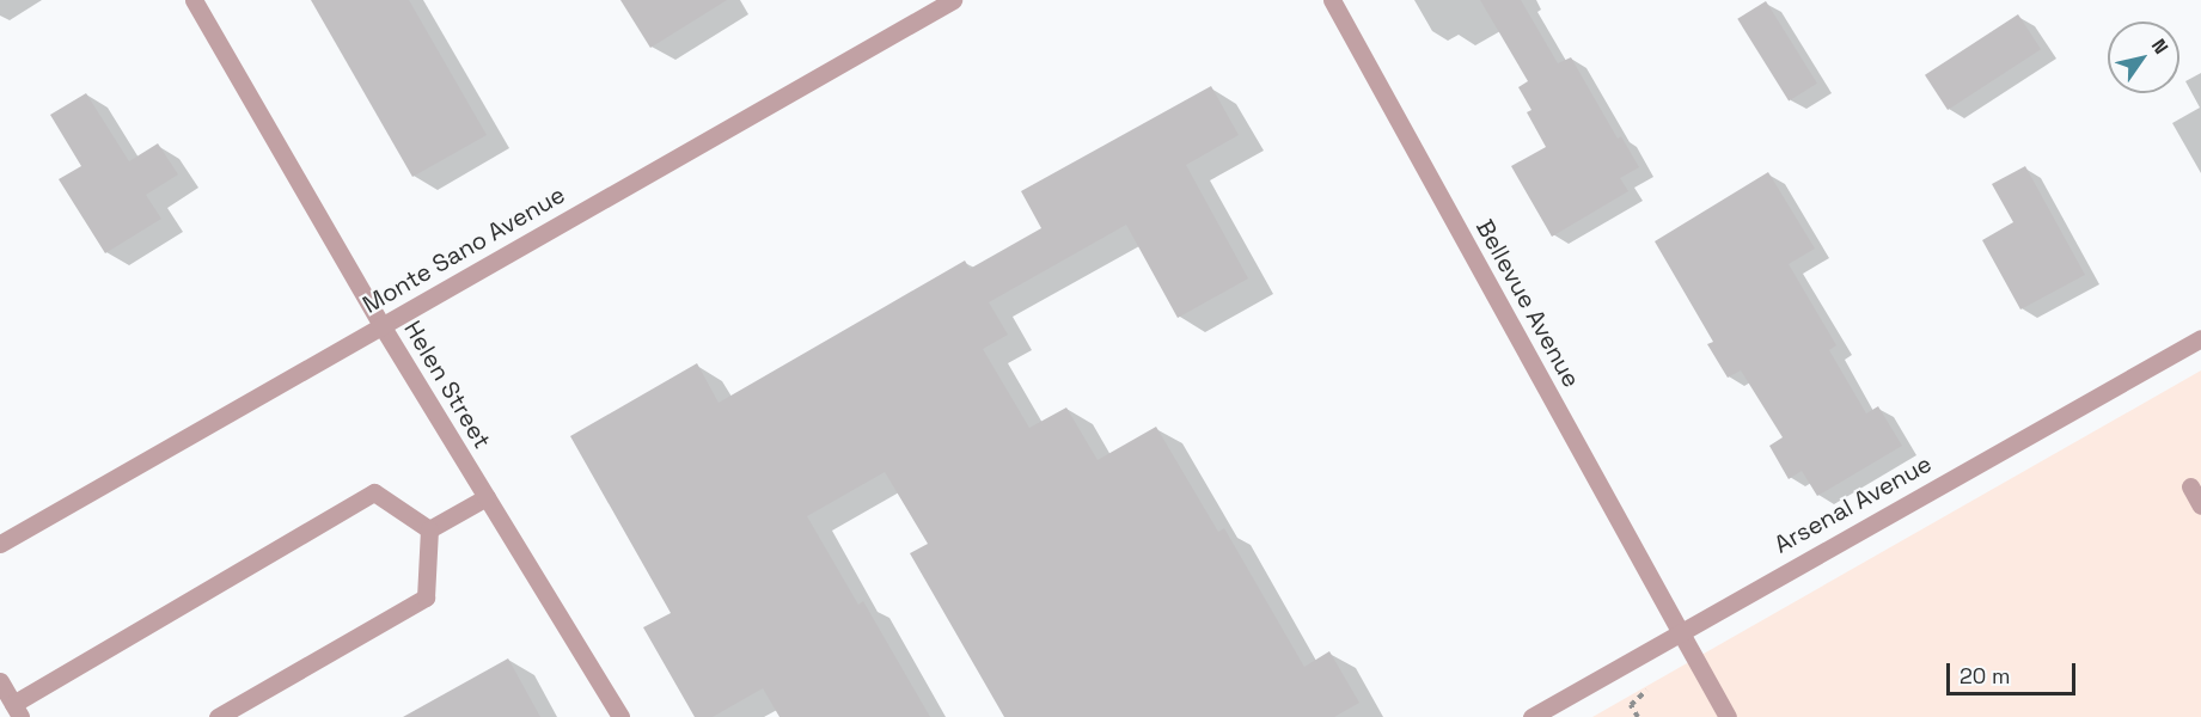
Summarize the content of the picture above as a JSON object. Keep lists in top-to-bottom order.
{
  "streets": {
    "street": [
      "Monte Sano Avenue",
      "Bellevue Avenue",
      "Helen Street",
      "Arsenal Avenue"
    ]
  },
  "crossings": [
    ["Monte Sano Avenue", "Helen Street"],
    ["Bellevue Avenue", "Arsenal Avenue"]
  ],
  "scale_bar": "20 m",
  "north": "top right"
}
